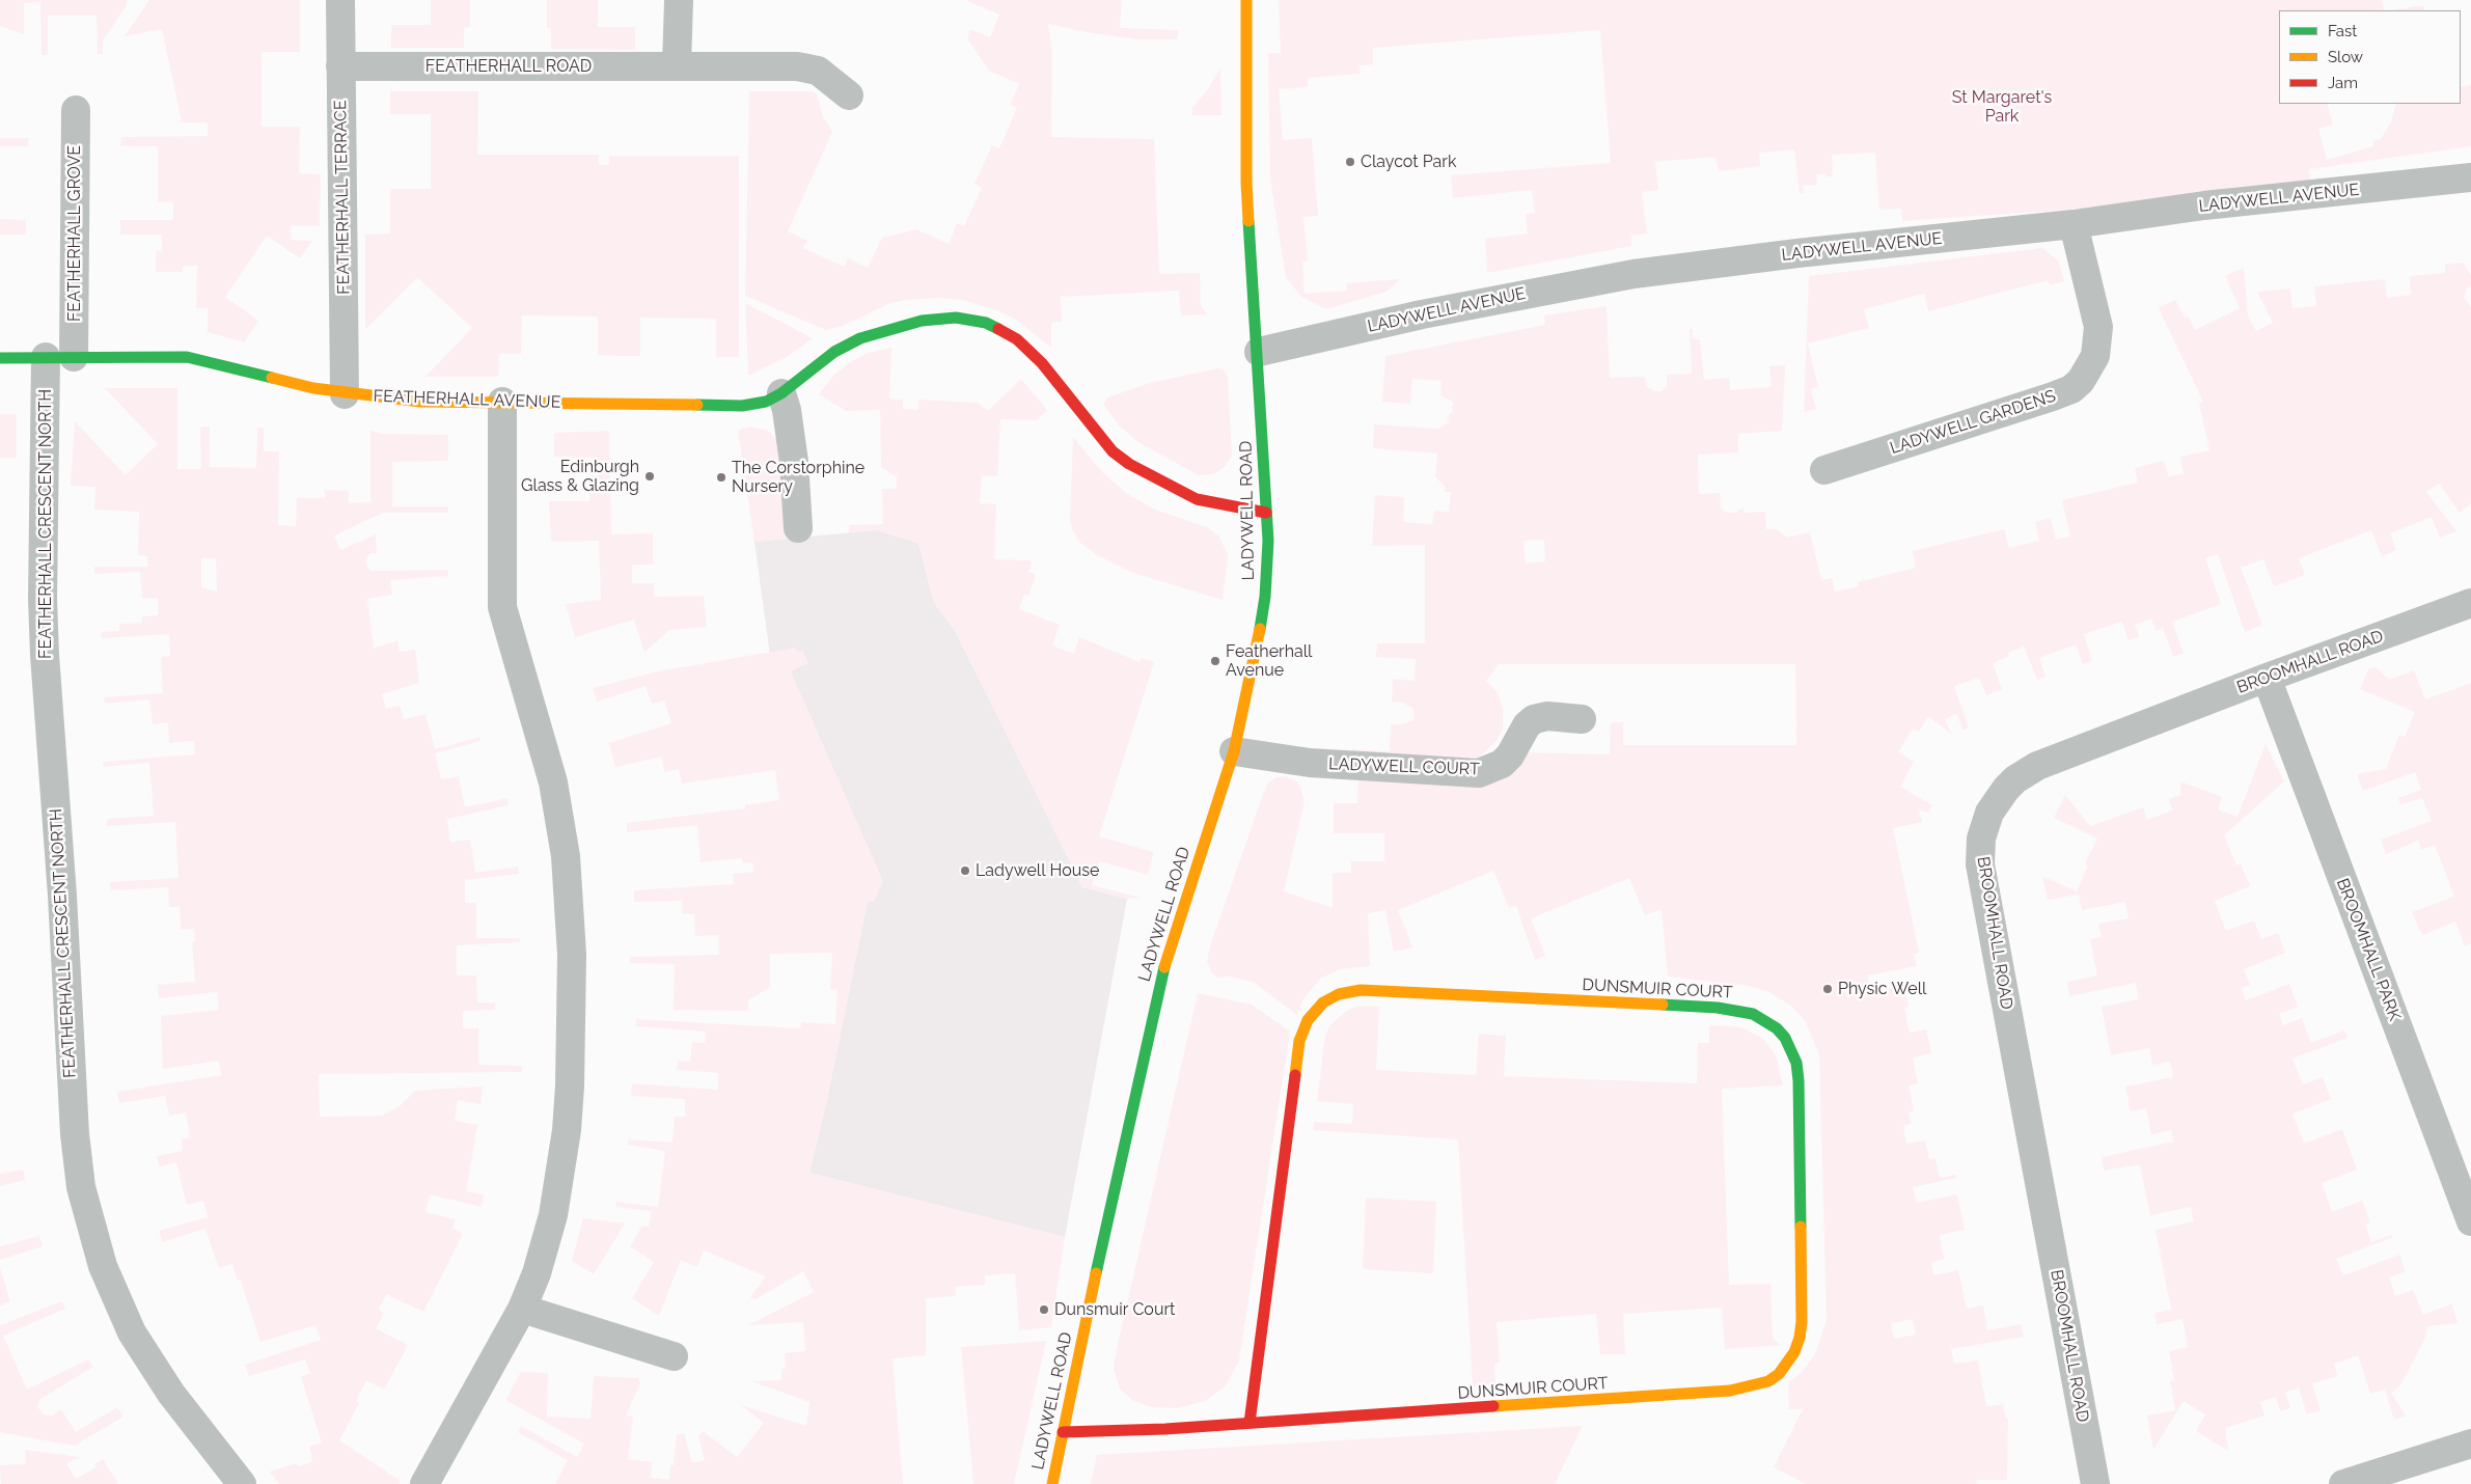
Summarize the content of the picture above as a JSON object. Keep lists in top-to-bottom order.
{
  "streets": {
    "street": [
      "FEATHERHALL ROAD",
      "FEATHERHALL TERRACE",
      "LADYWELL AVENUE",
      "FEATHERHALL GROVE",
      "FEATHERHALL AVENUE",
      "LADYWELL GARDENS",
      "LADYWELL ROAD",
      "FEATHERHALL CRESCENT NORTH",
      "BROOMHALL ROAD",
      "LADYWELL COURT",
      "BROOMHALL PARK",
      "DUNSMUIR COURT"
    ]
  },
  "crossings": [
    ["FEATHERHALL ROAD", "FEATHERHALL TERRACE"],
    ["FEATHERHALL TERRACE", "FEATHERHALL AVENUE"],
    ["LADYWELL AVENUE", "LADYWELL GARDENS"],
    ["LADYWELL AVENUE", "LADYWELL ROAD"],
    ["FEATHERHALL GROVE", "FEATHERHALL AVENUE"],
    ["FEATHERHALL AVENUE", "LADYWELL ROAD"],
    ["FEATHERHALL AVENUE", "FEATHERHALL CRESCENT NORTH"],
    ["LADYWELL ROAD", "LADYWELL COURT"],
    ["LADYWELL ROAD", "DUNSMUIR COURT"],
    ["BROOMHALL ROAD", "BROOMHALL PARK"]
  ],
  "parks": ["St Margaret's Park"],
  "places": [
    "Claycot Park",
    "Edinburgh Glass & Glazing",
    "The Corstorphine Nursery",
    "Featherhall Avenue",
    "Ladywell House",
    "Physic Well",
    "Dunsmuir Court"
  ],
  "legend": ["Fast", "Slow", "Jam"]
}
